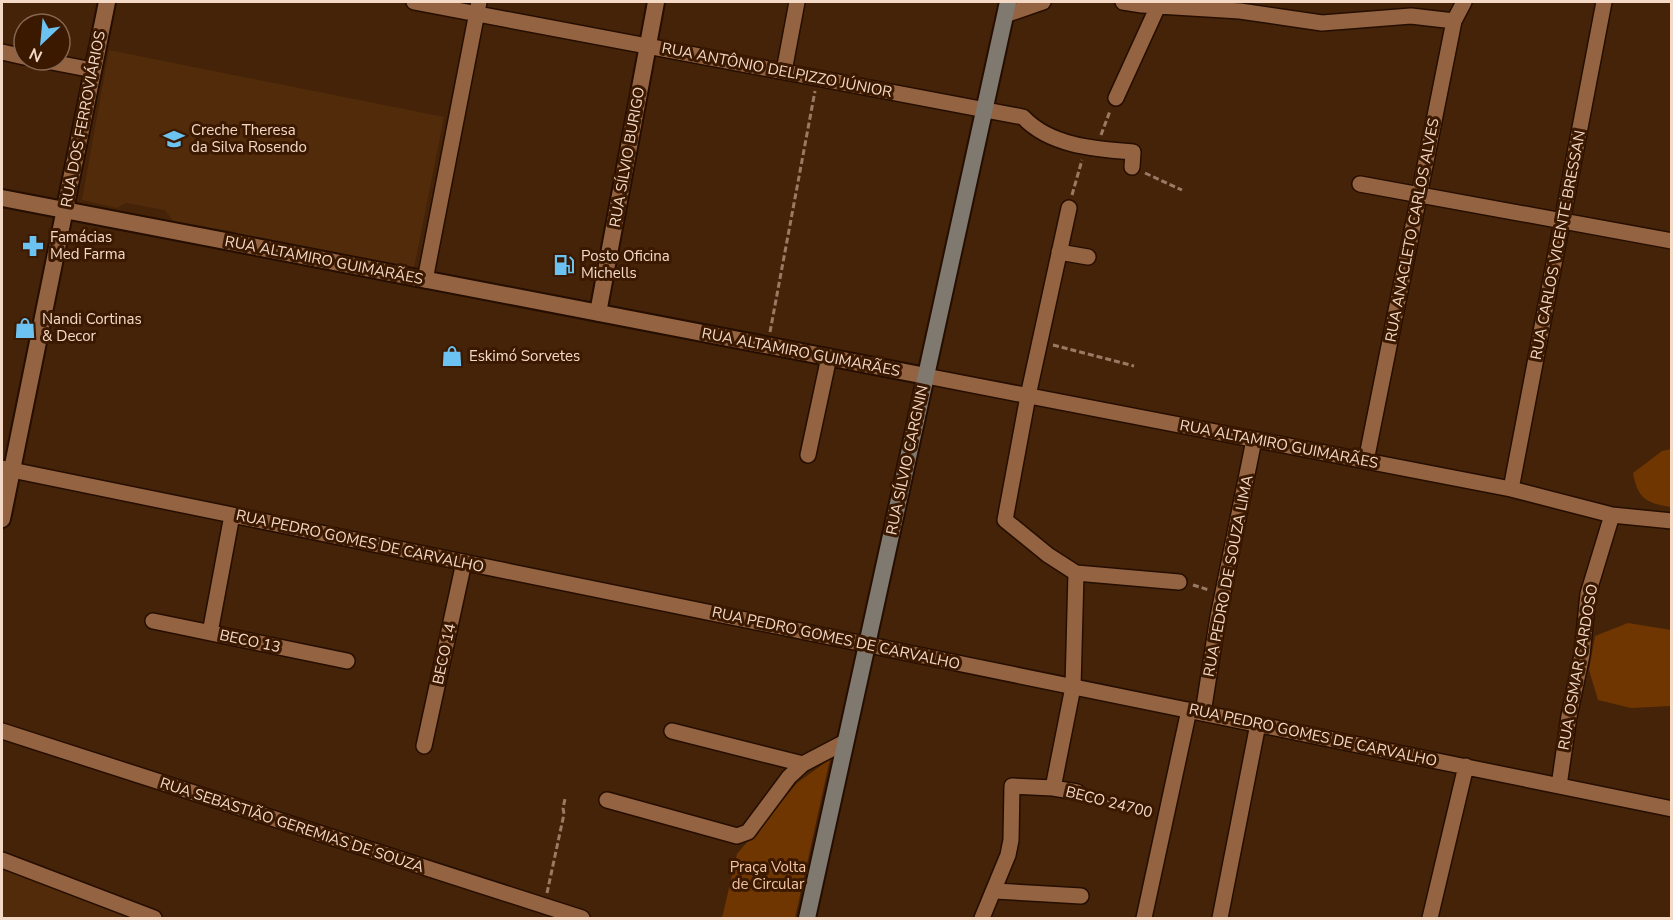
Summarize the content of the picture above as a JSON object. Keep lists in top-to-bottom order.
{
  "streets": {
    "main road": ["RUA SÍLVIO CARGNIN"],
    "street": [
      "RUA ANTÔNIO DELPIZZO JÚNIOR",
      "RUA DOS FERROVIÁRIOS",
      "RUA SÍLVIO BURIGO",
      "RUA ANACLETO CARLOS ALVES",
      "RUA CARLOS VICENTE BRESSAN",
      "RUA ALTAMIRO GUIMARÃES",
      "RUA PEDRO GOMES DE CARVALHO",
      "RUA PEDRO DE SOUZA LIMA",
      "BECO 13",
      "BECO 14",
      "RUA OSMAR CARDOSO",
      "BECO 24700",
      "RUA SEBASTIÃO GEREMIAS DE SOUZA"
    ]
  },
  "crossings": [
    ["RUA ANTÔNIO DELPIZZO JÚNIOR", "RUA SÍLVIO BURIGO"],
    ["RUA ANTÔNIO DELPIZZO JÚNIOR", "RUA SÍLVIO CARGNIN"],
    ["RUA DOS FERROVIÁRIOS", "RUA ALTAMIRO GUIMARÃES"],
    ["RUA DOS FERROVIÁRIOS", "RUA PEDRO GOMES DE CARVALHO"],
    ["RUA SÍLVIO BURIGO", "RUA ALTAMIRO GUIMARÃES"],
    ["RUA ANACLETO CARLOS ALVES", "RUA ALTAMIRO GUIMARÃES"],
    ["RUA CARLOS VICENTE BRESSAN", "RUA ALTAMIRO GUIMARÃES"],
    ["RUA ALTAMIRO GUIMARÃES", "RUA SÍLVIO CARGNIN"],
    ["RUA ALTAMIRO GUIMARÃES", "RUA PEDRO DE SOUZA LIMA"],
    ["RUA ALTAMIRO GUIMARÃES", "RUA OSMAR CARDOSO"],
    ["RUA SÍLVIO CARGNIN", "RUA PEDRO GOMES DE CARVALHO"],
    ["RUA PEDRO GOMES DE CARVALHO", "RUA PEDRO DE SOUZA LIMA"],
    ["RUA PEDRO GOMES DE CARVALHO", "BECO 14"],
    ["RUA PEDRO GOMES DE CARVALHO", "RUA OSMAR CARDOSO"],
    ["RUA PEDRO DE SOUZA LIMA", "BECO 24700"]
  ],
  "parks": ["Praça Volta de Circular"],
  "places": {
    "school or university": ["Creche Theresa da Silva Rosendo"],
    "pharmacy": ["Famácias Med Farma"],
    "fuel station": ["Posto Oficina Michells"],
    "shop": ["Nandi Cortinas & Decor", "Eskimó Sorvetes"]
  },
  "north": "bottom left"
}
